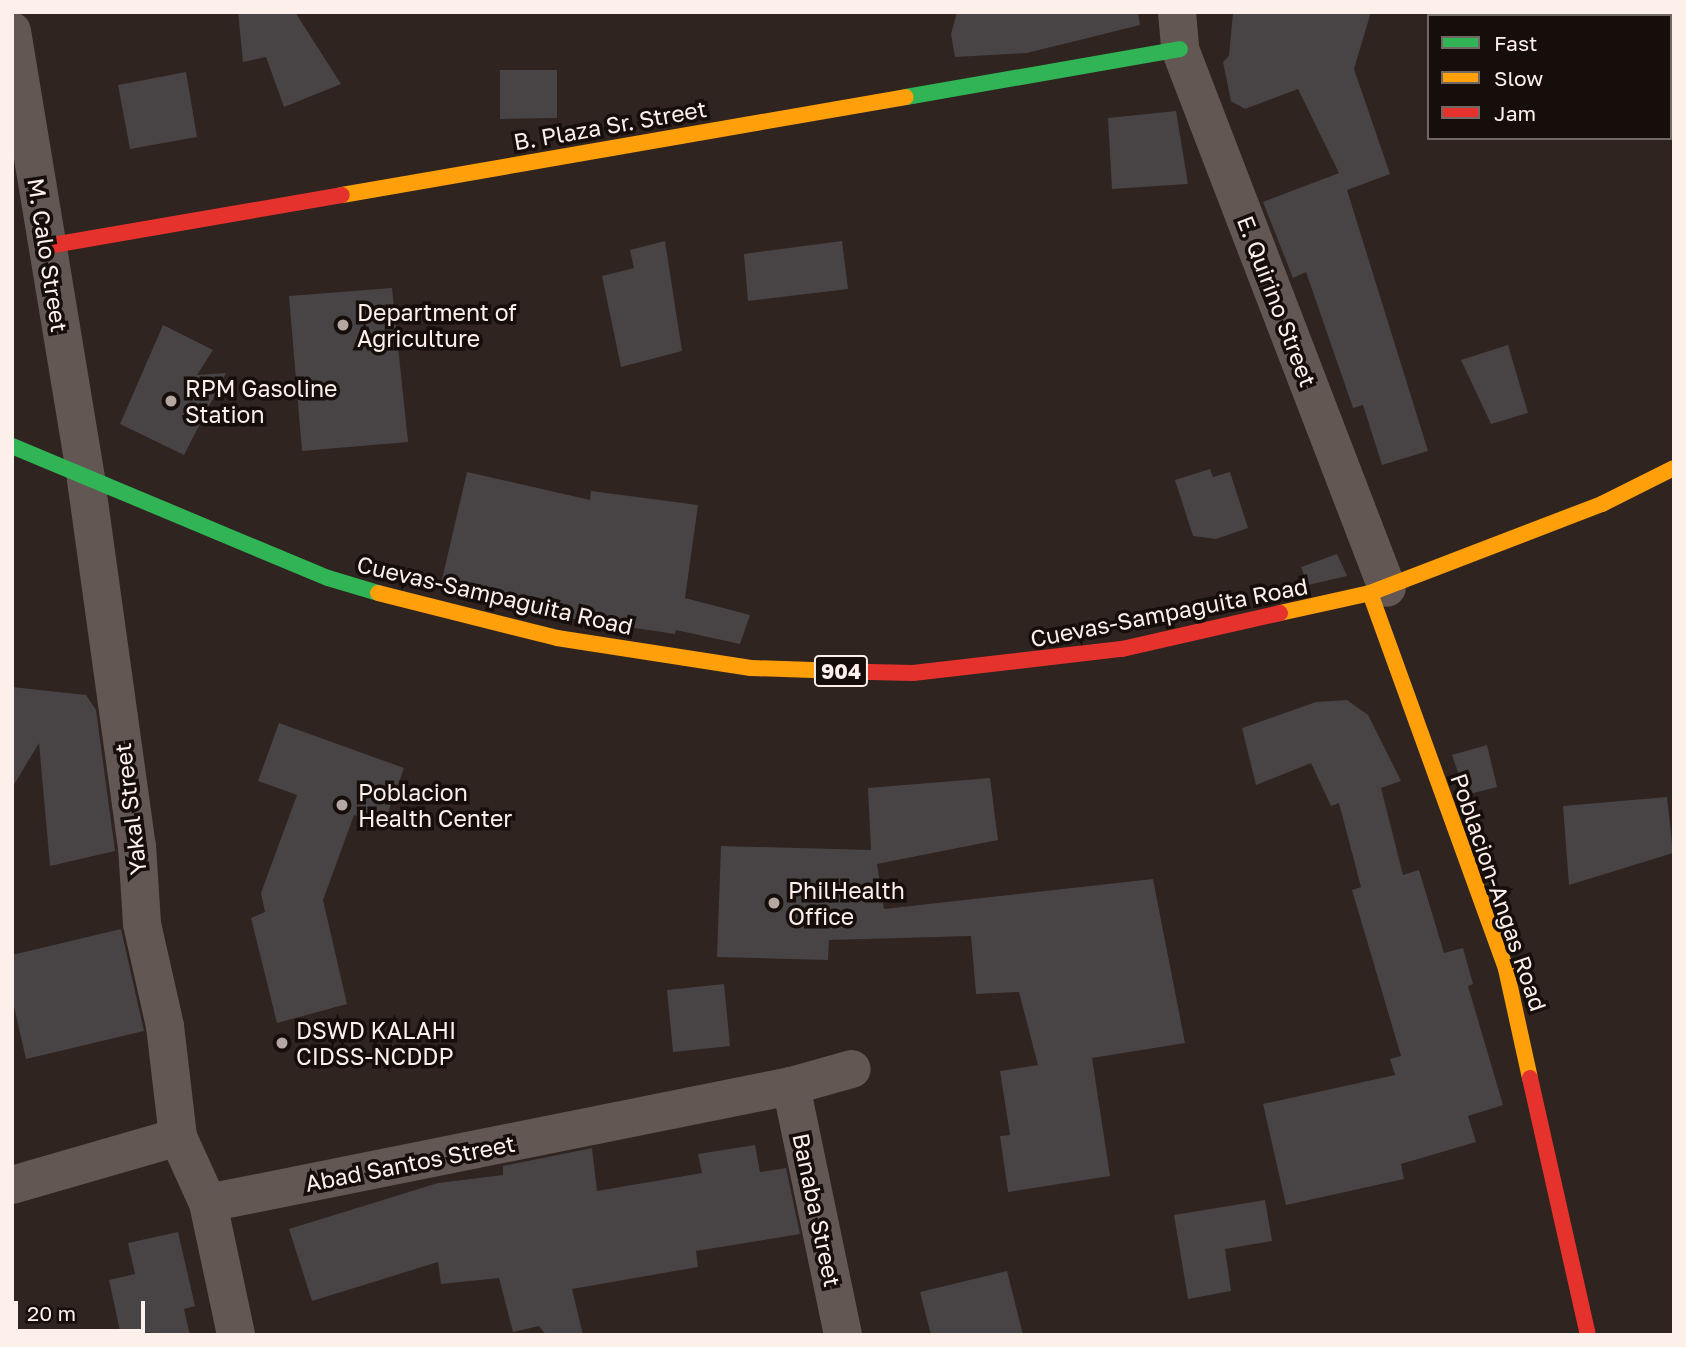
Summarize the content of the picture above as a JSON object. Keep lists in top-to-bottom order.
{
  "streets": {
    "street": [
      "B. Plaza Sr. Street",
      "M. Calo Street",
      "E. Quirino Street",
      "Cuevas-Sampaguita Road",
      "904",
      "Yakal Street",
      "Poblacion-Angas Road",
      "Abad Santos Street",
      "Banaba Street"
    ]
  },
  "crossings": [
    ["B. Plaza Sr. Street", "M. Calo Street"],
    ["B. Plaza Sr. Street", "E. Quirino Street"],
    ["M. Calo Street", "Cuevas-Sampaguita Road"],
    ["M. Calo Street", "Yakal Street"],
    ["E. Quirino Street", "Cuevas-Sampaguita Road"],
    ["E. Quirino Street", "Poblacion-Angas Road"],
    ["Cuevas-Sampaguita Road", "Yakal Street"],
    ["Cuevas-Sampaguita Road", "Poblacion-Angas Road"],
    ["Abad Santos Street", "Banaba Street"]
  ],
  "places": [
    "Department of Agriculture",
    "RPM Gasoline Station",
    "Poblacion Health Center",
    "PhilHealth Office",
    "DSWD KALAHI CIDSS-NCDDP"
  ],
  "legend": ["Fast", "Slow", "Jam"],
  "scale_bar": "20 m"
}
